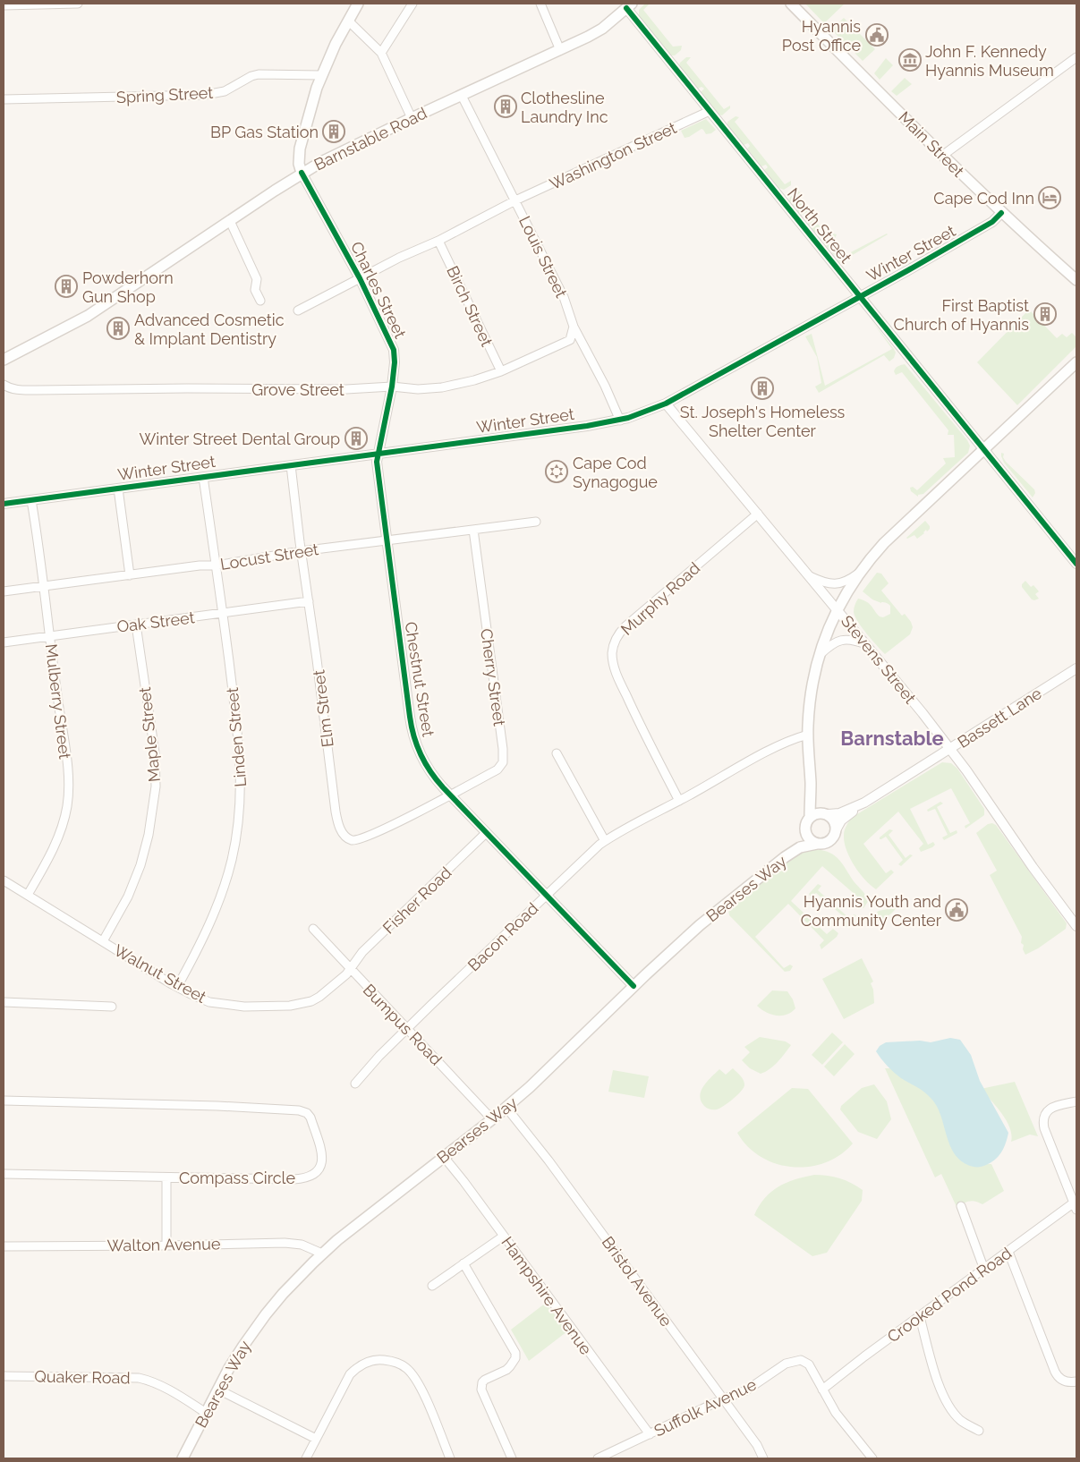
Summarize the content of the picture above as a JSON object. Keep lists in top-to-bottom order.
{
  "streets": {
    "main road": ["Barnstable Road", "Main Street", "Bearses Way"],
    "street": [
      "Spring Street",
      "Washington Street",
      "North Street",
      "Winter Street",
      "Louis Street",
      "Charles Street",
      "Birch Street",
      "Grove Street",
      "Locust Street",
      "Murphy Road",
      "Oak Street",
      "Stevens Street",
      "Cherry Street",
      "Chestnut Street",
      "Mulberry Street",
      "Elm Street",
      "Bassett Lane",
      "Maple Street",
      "Linden Street",
      "Fisher Road",
      "Bacon Road",
      "Walnut Street",
      "Bumpus Road",
      "Compass Circle",
      "Walton Avenue",
      "Bristol Avenue",
      "Crooked Pond Road",
      "Hampshire Avenue",
      "Quaker Road",
      "Suffolk Avenue"
    ]
  },
  "crossings": [
    ["Barnstable Road", "North Street"],
    ["Barnstable Road", "Louis Street"],
    ["Barnstable Road", "Charles Street"],
    ["Main Street", "Winter Street"],
    ["Washington Street", "North Street"],
    ["Washington Street", "Louis Street"],
    ["Washington Street", "Charles Street"],
    ["Washington Street", "Birch Street"],
    ["North Street", "Winter Street"],
    ["Winter Street", "Louis Street"],
    ["Winter Street", "Charles Street"],
    ["Winter Street", "Stevens Street"],
    ["Winter Street", "Chestnut Street"],
    ["Winter Street", "Mulberry Street"],
    ["Winter Street", "Elm Street"],
    ["Winter Street", "Linden Street"],
    ["Louis Street", "Grove Street"],
    ["Charles Street", "Grove Street"],
    ["Charles Street", "Chestnut Street"],
    ["Birch Street", "Grove Street"],
    ["Locust Street", "Cherry Street"],
    ["Locust Street", "Chestnut Street"],
    ["Locust Street", "Mulberry Street"],
    ["Locust Street", "Elm Street"],
    ["Locust Street", "Linden Street"],
    ["Murphy Road", "Stevens Street"],
    ["Murphy Road", "Bacon Road"],
    ["Oak Street", "Mulberry Street"],
    ["Oak Street", "Elm Street"],
    ["Oak Street", "Maple Street"],
    ["Oak Street", "Linden Street"],
    ["Stevens Street", "Bassett Lane"],
    ["Cherry Street", "Chestnut Street"],
    ["Cherry Street", "Elm Street"],
    ["Chestnut Street", "Elm Street"],
    ["Chestnut Street", "Bearses Way"],
    ["Chestnut Street", "Fisher Road"],
    ["Chestnut Street", "Bacon Road"],
    ["Mulberry Street", "Walnut Street"],
    ["Bassett Lane", "Bearses Way"],
    ["Maple Street", "Walnut Street"],
    ["Linden Street", "Walnut Street"],
    ["Bearses Way", "Bumpus Road"],
    ["Bearses Way", "Walton Avenue"],
    ["Bearses Way", "Bristol Avenue"],
    ["Bearses Way", "Hampshire Avenue"],
    ["Bearses Way", "Quaker Road"],
    ["Fisher Road", "Walnut Street"],
    ["Fisher Road", "Bumpus Road"],
    ["Bacon Road", "Bumpus Road"],
    ["Walnut Street", "Bumpus Road"],
    ["Bristol Avenue", "Suffolk Avenue"],
    ["Crooked Pond Road", "Suffolk Avenue"],
    ["Hampshire Avenue", "Suffolk Avenue"]
  ],
  "districts": ["Barnstable"],
  "places": {
    "public building": ["Hyannis Post Office", "Hyannis Youth and Community Center"],
    "museum": ["John F. Kennedy Hyannis Museum"],
    "building": [
      "Clothesline Laundry Inc",
      "BP Gas Station",
      "Powderhorn Gun Shop",
      "First Baptist Church of Hyannis",
      "Advanced Cosmetic & Implant Dentistry",
      "St. Joseph's Homeless Shelter Center",
      "Winter Street Dental Group"
    ],
    "hotel": ["Cape Cod Inn"],
    "synagogue": ["Cape Cod Synagogue"]
  }
}
